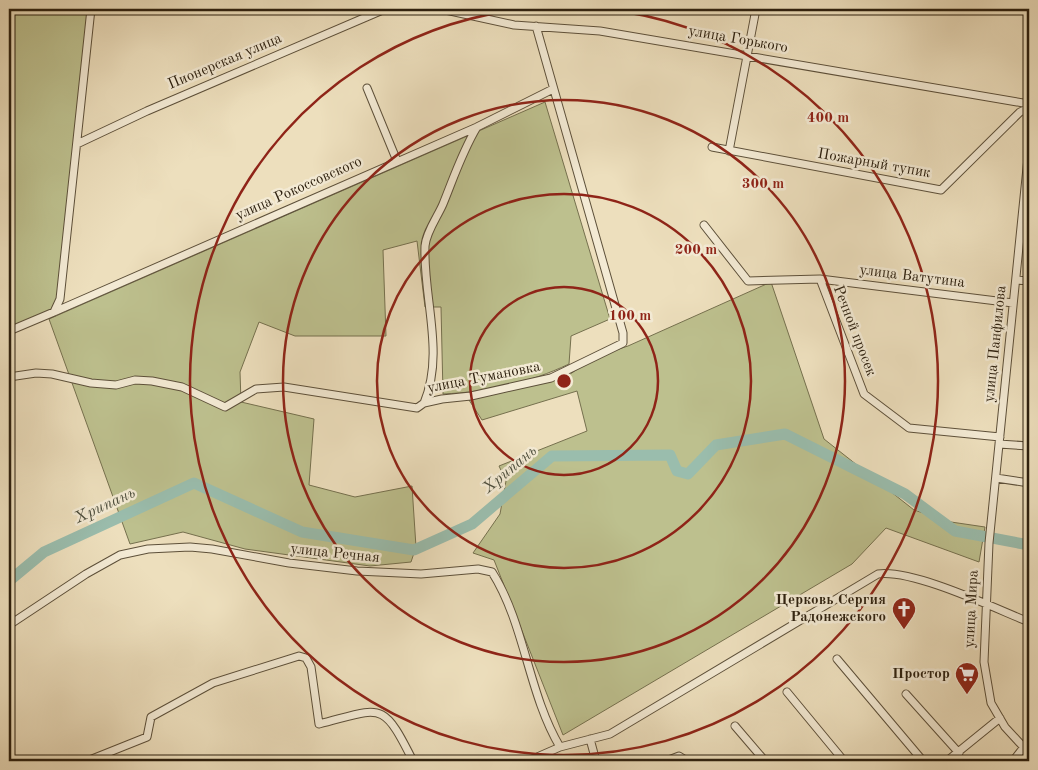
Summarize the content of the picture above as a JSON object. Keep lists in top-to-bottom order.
{
  "streets": {
    "street": [
      "улица Горького",
      "Пионерская улица",
      "Пожарный тупик",
      "улица Рокоссовского",
      "улица Ватутина",
      "Речной просек",
      "улица Панфилова",
      "улица Тумановка",
      "улица Речная",
      "улица Мира"
    ]
  },
  "crossings": [
    ["улица Горького", "улица Тумановка"],
    ["улица Рокоссовского", "улица Тумановка"],
    ["улица Ватутина", "Речной просек"],
    ["улица Ватутина", "улица Панфилова"],
    ["Речной просек", "улица Панфилова"],
    ["улица Панфилова", "улица Мира"]
  ],
  "water": ["Хрипань"],
  "places": {
    "church": ["Церковь Сергия Радонежского"],
    "supermarket": ["Простор"]
  },
  "rings": [
    "400 m",
    "300 m",
    "200 m",
    "100 m"
  ]
}
